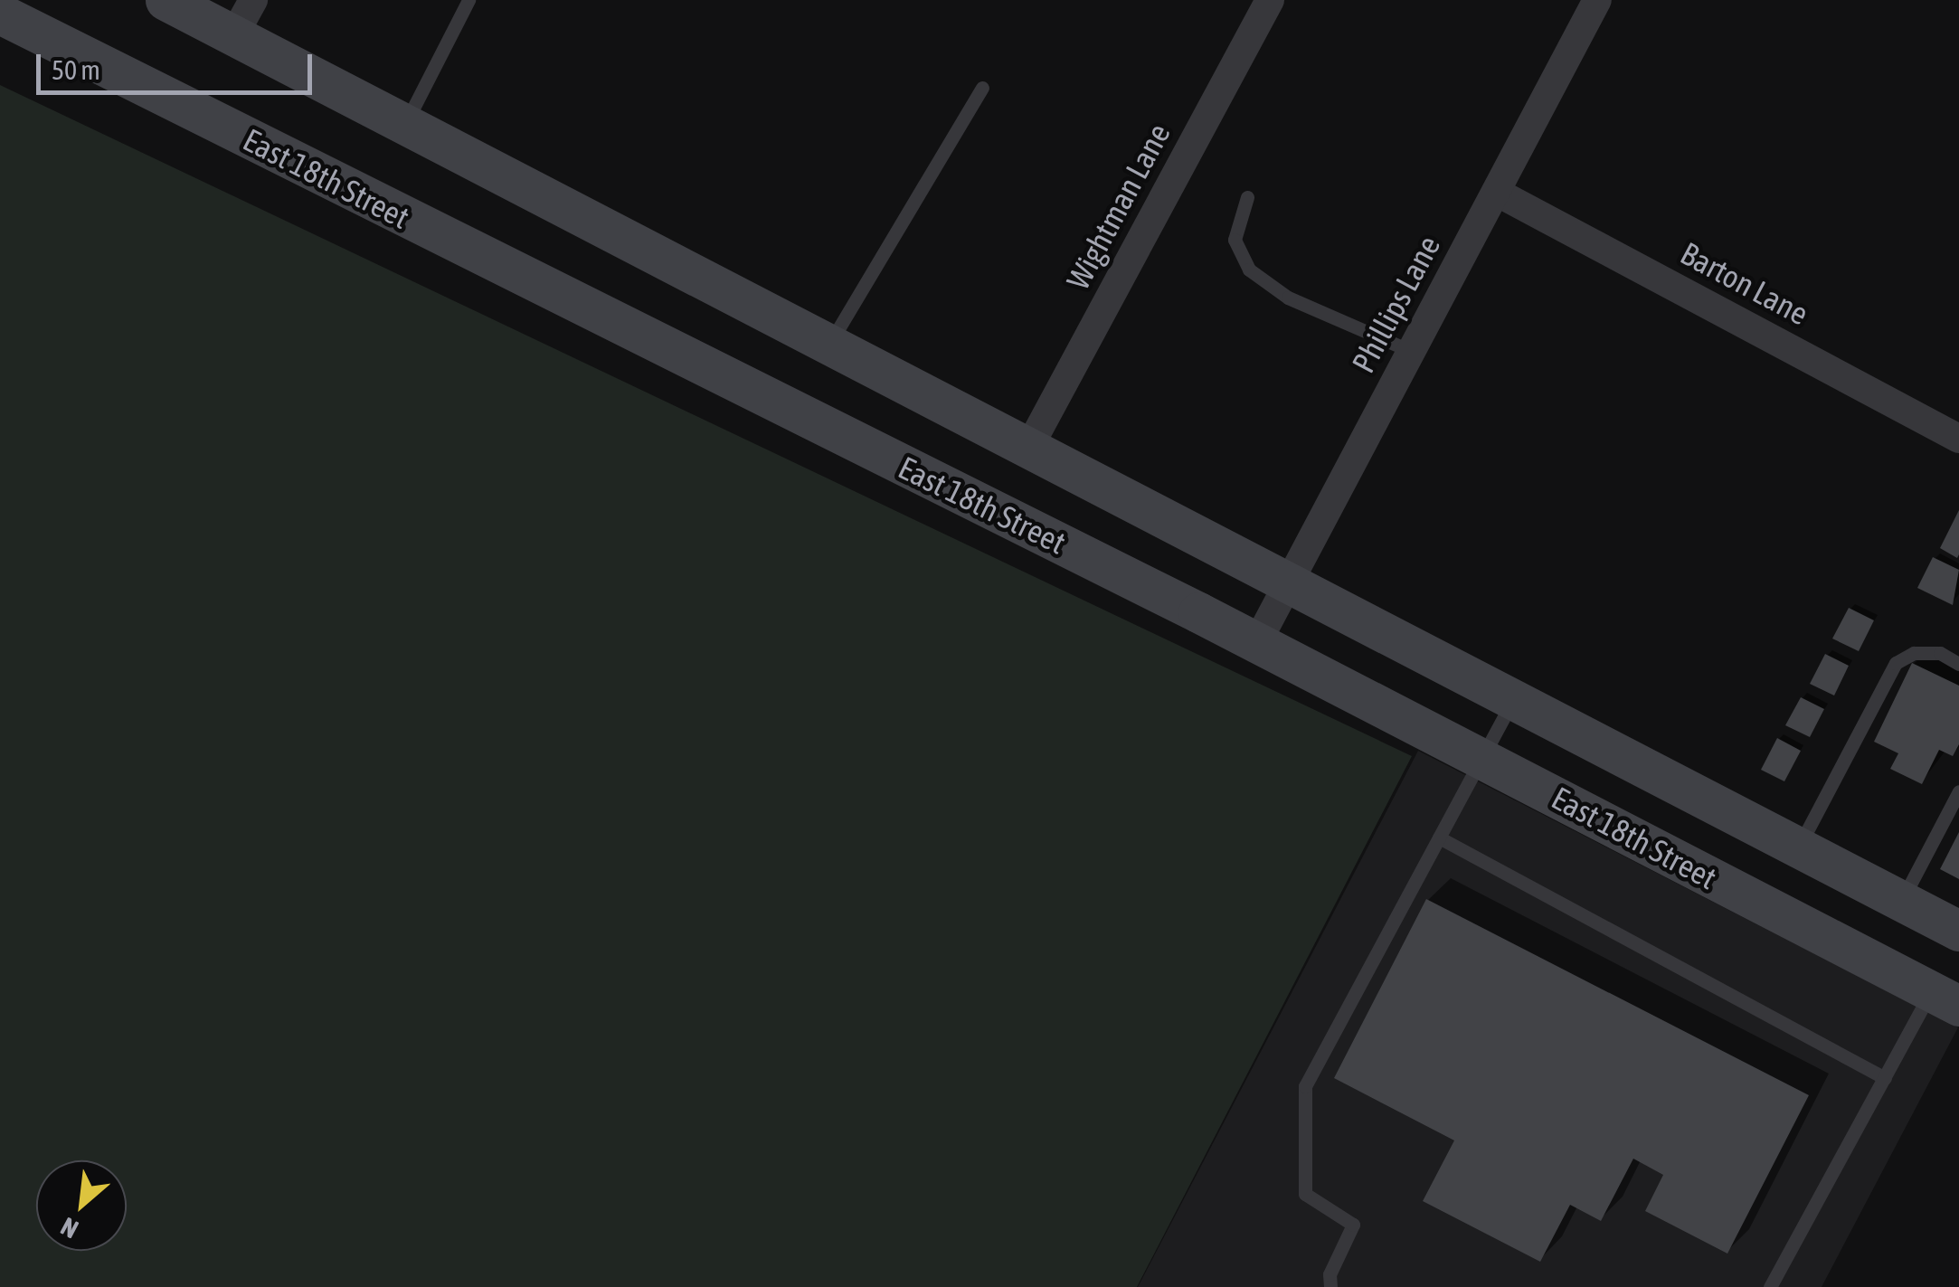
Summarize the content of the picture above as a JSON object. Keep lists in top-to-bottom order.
{
  "streets": {
    "main road": ["East 18th Street"],
    "street": ["Wightman Lane", "Barton Lane", "Phillips Lane"]
  },
  "crossings": [
    ["East 18th Street", "Phillips Lane"],
    ["Barton Lane", "Phillips Lane"]
  ],
  "scale_bar": "50 m",
  "north": "bottom left"
}
